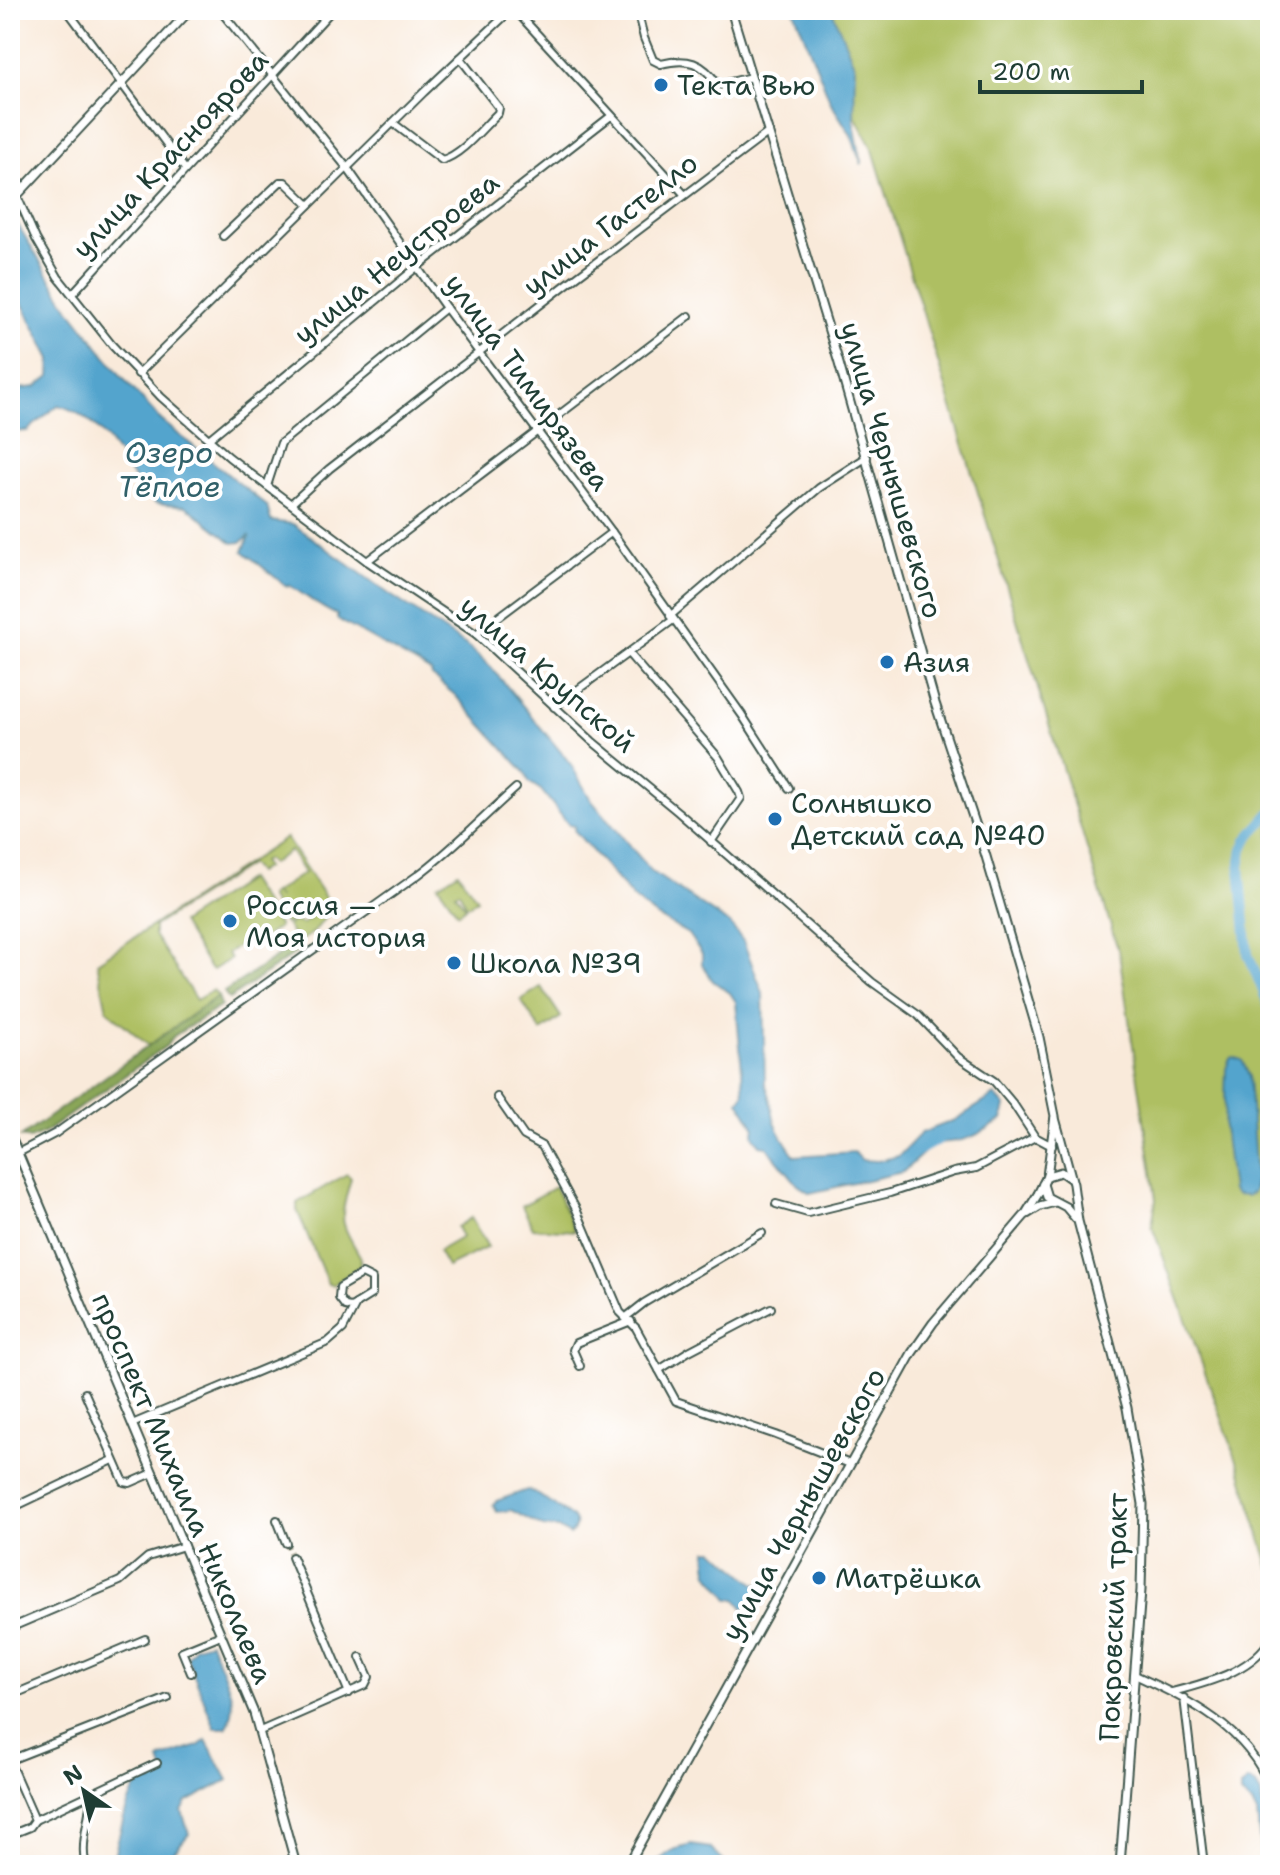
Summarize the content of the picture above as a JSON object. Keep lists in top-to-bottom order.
{
  "streets": {
    "main road": ["улица Чернышевского", "проспект Михаила Николаева", "Покровский тракт"],
    "street": [
      "улица Красноярова",
      "улица Гастелло",
      "улица Неустроева",
      "улица Тимирязева",
      "улица Крупской"
    ]
  },
  "crossings": [
    ["улица Красноярова", "улица Тимирязева"],
    ["улица Красноярова", "улица Крупской"],
    ["улица Гастелло", "улица Тимирязева"],
    ["улица Гастелло", "улица Чернышевского"],
    ["улица Гастелло", "улица Крупской"],
    ["улица Неустроева", "улица Тимирязева"],
    ["улица Неустроева", "улица Крупской"],
    ["улица Чернышевского", "улица Крупской"],
    ["улица Чернышевского", "Покровский тракт"]
  ],
  "water": ["Озеро Тёплое"],
  "places": [
    "Текта Вью",
    "Азия",
    "Солнышко Детский сад №40",
    "Россия — Моя история",
    "Школа №39",
    "Матрёшка"
  ],
  "scale_bar": "200 m",
  "north": "top left"
}
